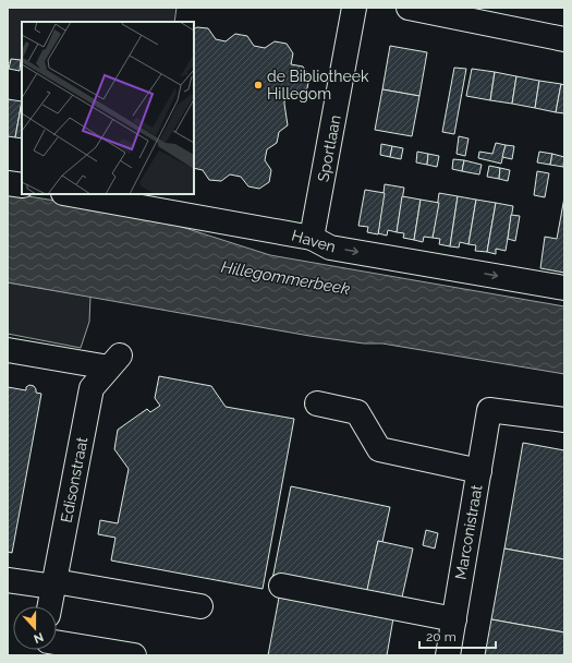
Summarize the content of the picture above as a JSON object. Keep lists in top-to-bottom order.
{
  "streets": {
    "street": [
      "Sportlaan",
      "Haven",
      "Edisonstraat",
      "Marconistraat"
    ]
  },
  "crossings": [
    ["Sportlaan", "Haven"]
  ],
  "water": ["Hillegommerbeek"],
  "places": ["de Bibliotheek Hillegom"],
  "scale_bar": "20 m",
  "north": "bottom"
}
